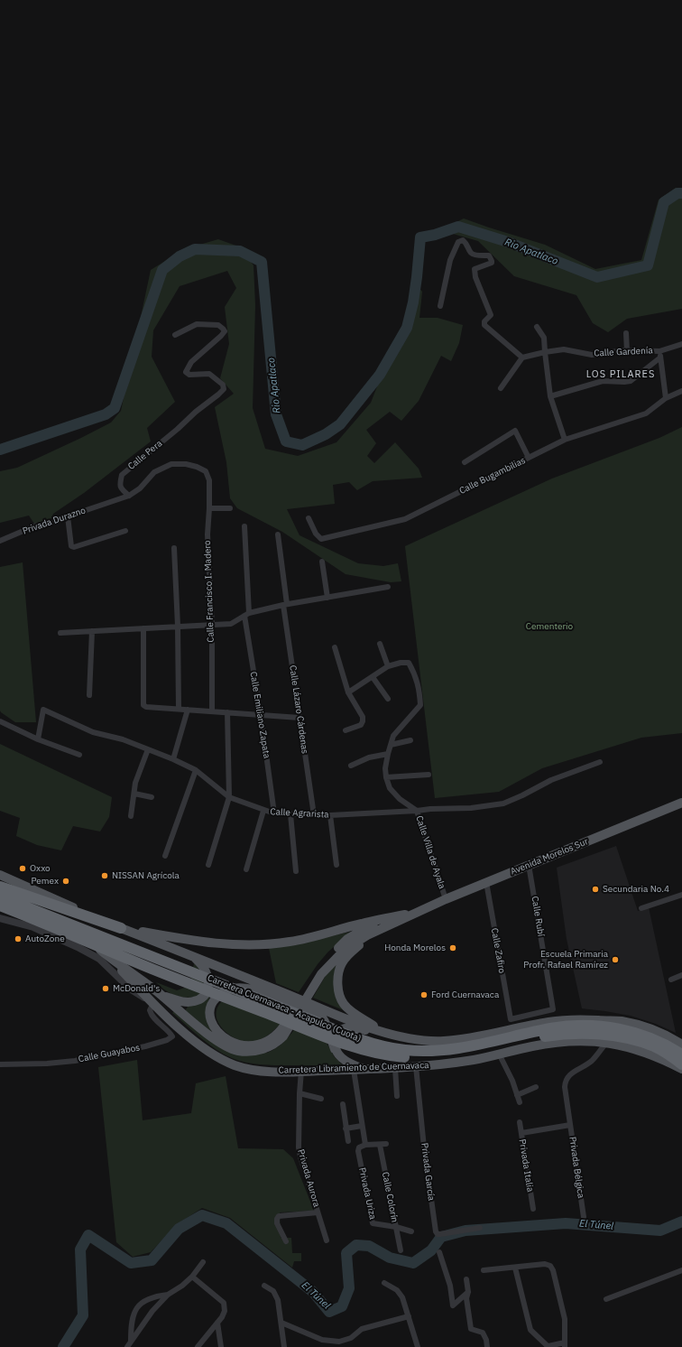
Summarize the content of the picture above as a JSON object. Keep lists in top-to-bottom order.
{
  "streets": {
    "highway": ["Carretera Cuernavaca - Acapulco (Cuota)"],
    "main road": ["Avenida Morelos Sur", "Carretera Libramiento de Cuernavaca"],
    "street": [
      "Calle Gardenía",
      "Calle Pera",
      "Calle Bugambilias",
      "Privada Durazno",
      "Calle Francisco I. Madero",
      "Calle Lázaro Cárdenas",
      "Calle Emiliano Zapata",
      "Calle Agrarista",
      "Calle Villa de Ayala",
      "Calle Rubí",
      "Calle Zafiro",
      "Calle Guayabos",
      "Privada Italia",
      "Privada Bélgica",
      "Privada García",
      "Privada Aurora",
      "Privada Uriza",
      "Calle Colorín"
    ]
  },
  "crossings": [
    ["Calle Pera", "Privada Durazno"],
    ["Calle Pera", "Calle Francisco I. Madero"],
    ["Privada Durazno", "Calle Francisco I. Madero"],
    ["Calle Lázaro Cárdenas", "Calle Agrarista"],
    ["Calle Emiliano Zapata", "Calle Agrarista"],
    ["Calle Agrarista", "Calle Villa de Ayala"],
    ["Calle Villa de Ayala", "Avenida Morelos Sur"],
    ["Avenida Morelos Sur", "Calle Rubí"],
    ["Avenida Morelos Sur", "Calle Zafiro"],
    ["Calle Rubí", "Calle Zafiro"],
    ["Calle Guayabos", "Carretera Libramiento de Cuernavaca"],
    ["Carretera Libramiento de Cuernavaca", "Privada García"],
    ["Carretera Libramiento de Cuernavaca", "Privada Aurora"],
    ["Privada Italia", "Privada Bélgica"],
    ["Privada Uriza", "Calle Colorín"]
  ],
  "districts": ["LOS PILARES"],
  "water": ["Rio Apatlaco", "El Túnel"],
  "parks": ["Cementerio"],
  "places": [
    "Oxxo",
    "NISSAN Agrícola",
    "Pemex",
    "Secundaria No.4",
    "AutoZone",
    "Honda Morelos",
    "Escuela Primaria Profr. Rafael Ramírez",
    "McDonald's",
    "Ford Cuernavaca"
  ]
}
